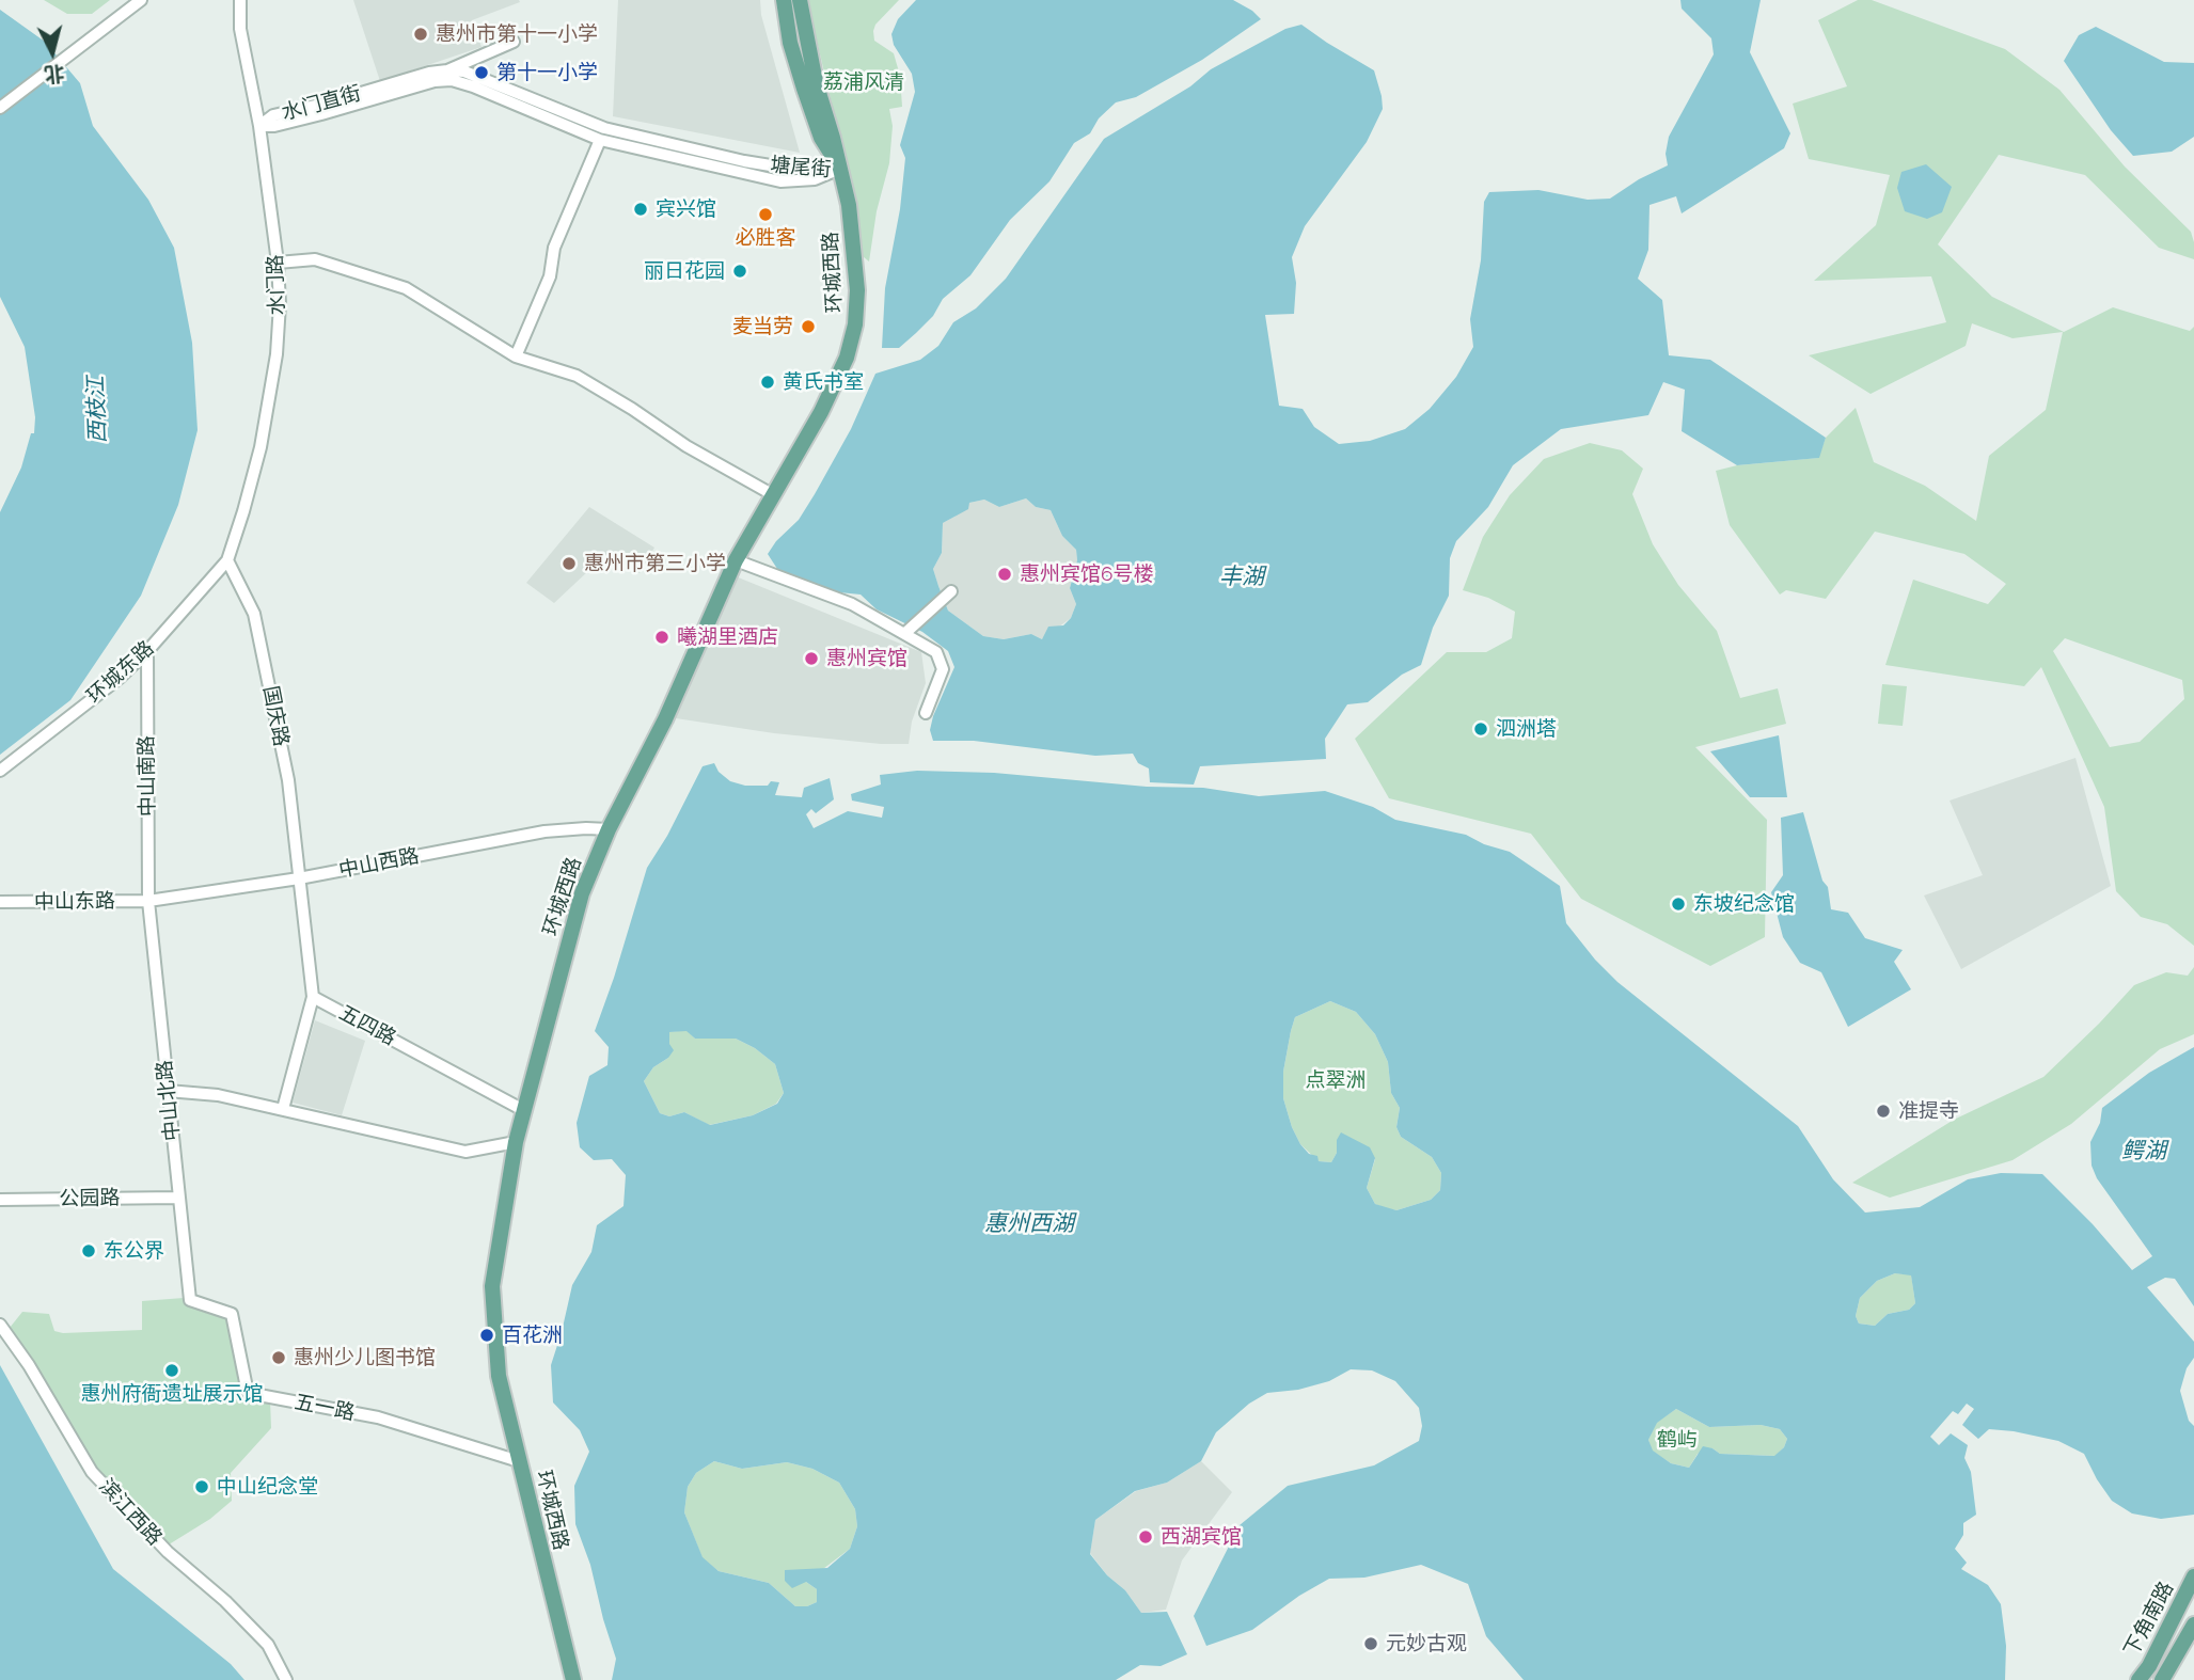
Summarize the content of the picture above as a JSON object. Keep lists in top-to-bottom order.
{
  "streets": {
    "main road": ["环城西路", "下角南路"],
    "street": [
      "水门直街",
      "塘尾街",
      "水门路",
      "环城东路",
      "国庆路",
      "中山南路",
      "中山西路",
      "中山东路",
      "五四路",
      "中山北路",
      "公园路",
      "五一路",
      "滨江西路"
    ]
  },
  "crossings": [
    ["水门直街", "塘尾街"],
    ["水门直街", "水门路"],
    ["塘尾街", "环城西路"],
    ["环城西路", "中山西路"],
    ["环城西路", "五四路"],
    ["环城西路", "五一路"],
    ["水门路", "环城东路"],
    ["水门路", "国庆路"],
    ["环城东路", "国庆路"],
    ["环城东路", "中山南路"],
    ["国庆路", "中山西路"],
    ["中山南路", "中山西路"],
    ["中山南路", "中山东路"],
    ["中山南路", "中山北路"],
    ["中山西路", "中山东路"],
    ["中山西路", "中山北路"],
    ["中山东路", "中山北路"],
    ["中山北路", "公园路"],
    ["中山北路", "五一路"]
  ],
  "water": [
    "西枝江",
    "丰湖",
    "鳄湖",
    "惠州西湖"
  ],
  "parks": ["荔浦风清", "点翠洲", "鹤屿"],
  "places": [
    "惠州市第十一小学",
    "第十一小学",
    "宾兴馆",
    "必胜客",
    "丽日花园",
    "麦当劳",
    "黄氏书室",
    "惠州市第三小学",
    "惠州宾馆6号楼",
    "曦湖里酒店",
    "惠州宾馆",
    "泗洲塔",
    "东坡纪念馆",
    "准提寺",
    "东公界",
    "百花洲",
    "惠州少儿图书馆",
    "惠州府衙遗址展示馆",
    "中山纪念堂",
    "西湖宾馆",
    "元妙古观"
  ],
  "north": "bottom"
}
